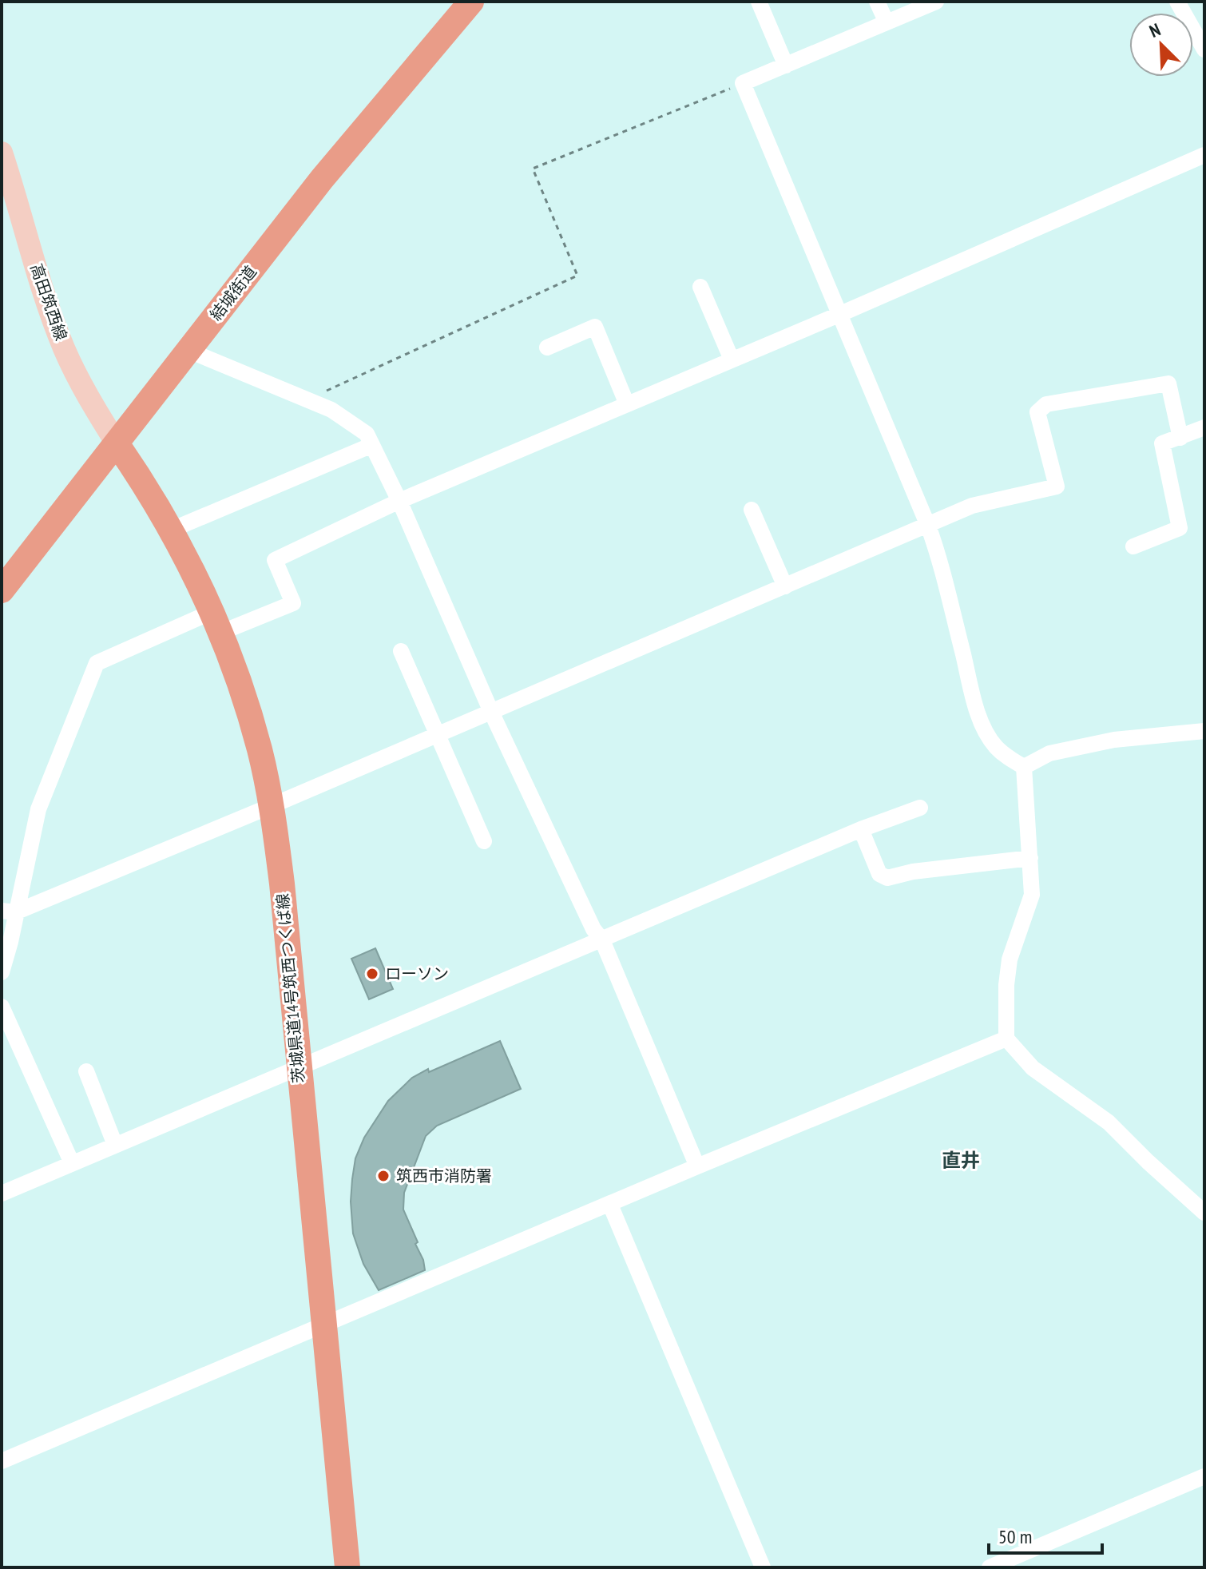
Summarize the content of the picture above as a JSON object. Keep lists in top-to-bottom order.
{
  "streets": {
    "main road": ["結城街道", "高田筑西線", "茨城県道14号筑西つくば線"]
  },
  "crossings": [
    ["結城街道", "高田筑西線"],
    ["結城街道", "茨城県道14号筑西つくば線"],
    ["高田筑西線", "茨城県道14号筑西つくば線"]
  ],
  "districts": ["直井"],
  "places": ["ローソン", "筑西市消防署"],
  "scale_bar": "50 m",
  "north": "top left"
}
